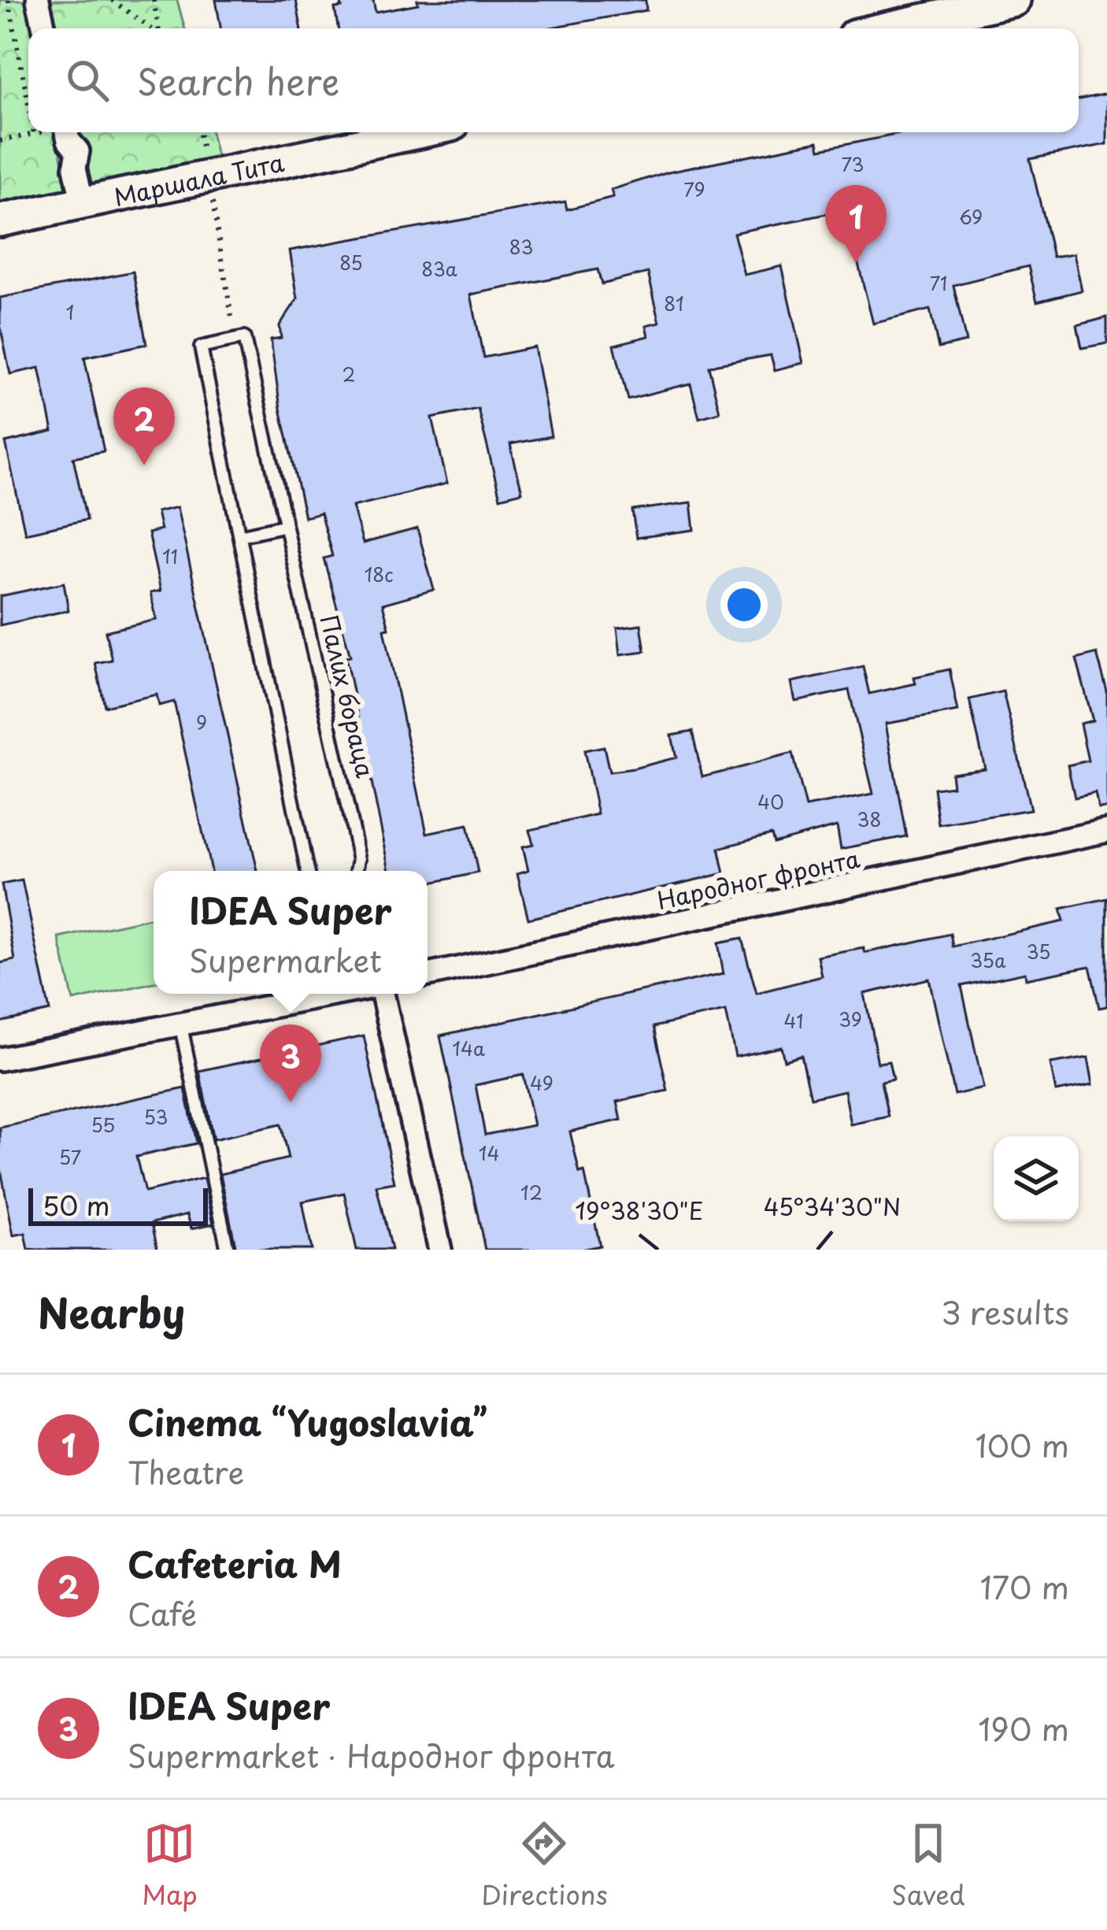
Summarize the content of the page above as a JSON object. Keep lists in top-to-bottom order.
{
  "streets": {
    "street": ["Маршала Тита", "Народног фронта"],
    "lane": ["Палих бораца"]
  },
  "house_numbers": [
    "73",
    "79",
    "69",
    "83",
    "85",
    "83a",
    "71",
    "81",
    "1",
    "2",
    "11",
    "18c",
    "9",
    "40",
    "38",
    "35",
    "35a",
    "39",
    "41",
    "14a",
    "49",
    "53",
    "55",
    "14",
    "57",
    "12"
  ],
  "scale_bar": "50 m",
  "page": {
    "search": "Search here",
    "pins": ["1", "2", "3"],
    "popup": ["IDEA Super", "Supermarket"],
    "scale": "50 m",
    "heading": ["Nearby", "3 results"],
    "list": [
      {
        "mark": "1",
        "name": "Cinema “Yugoslavia”",
        "note": "Theatre",
        "value": "100 m"
      },
      {
        "mark": "2",
        "name": "Cafeteria M",
        "note": "Café",
        "value": "170 m"
      },
      {
        "mark": "3",
        "name": "IDEA Super",
        "note": "Supermarket · Народног фронта",
        "value": "190 m"
      }
    ],
    "nav": ["Map", "Directions", "Saved"]
  },
  "coordinates": ["45°34'30\"N", "19°38'30\"E"]
}
